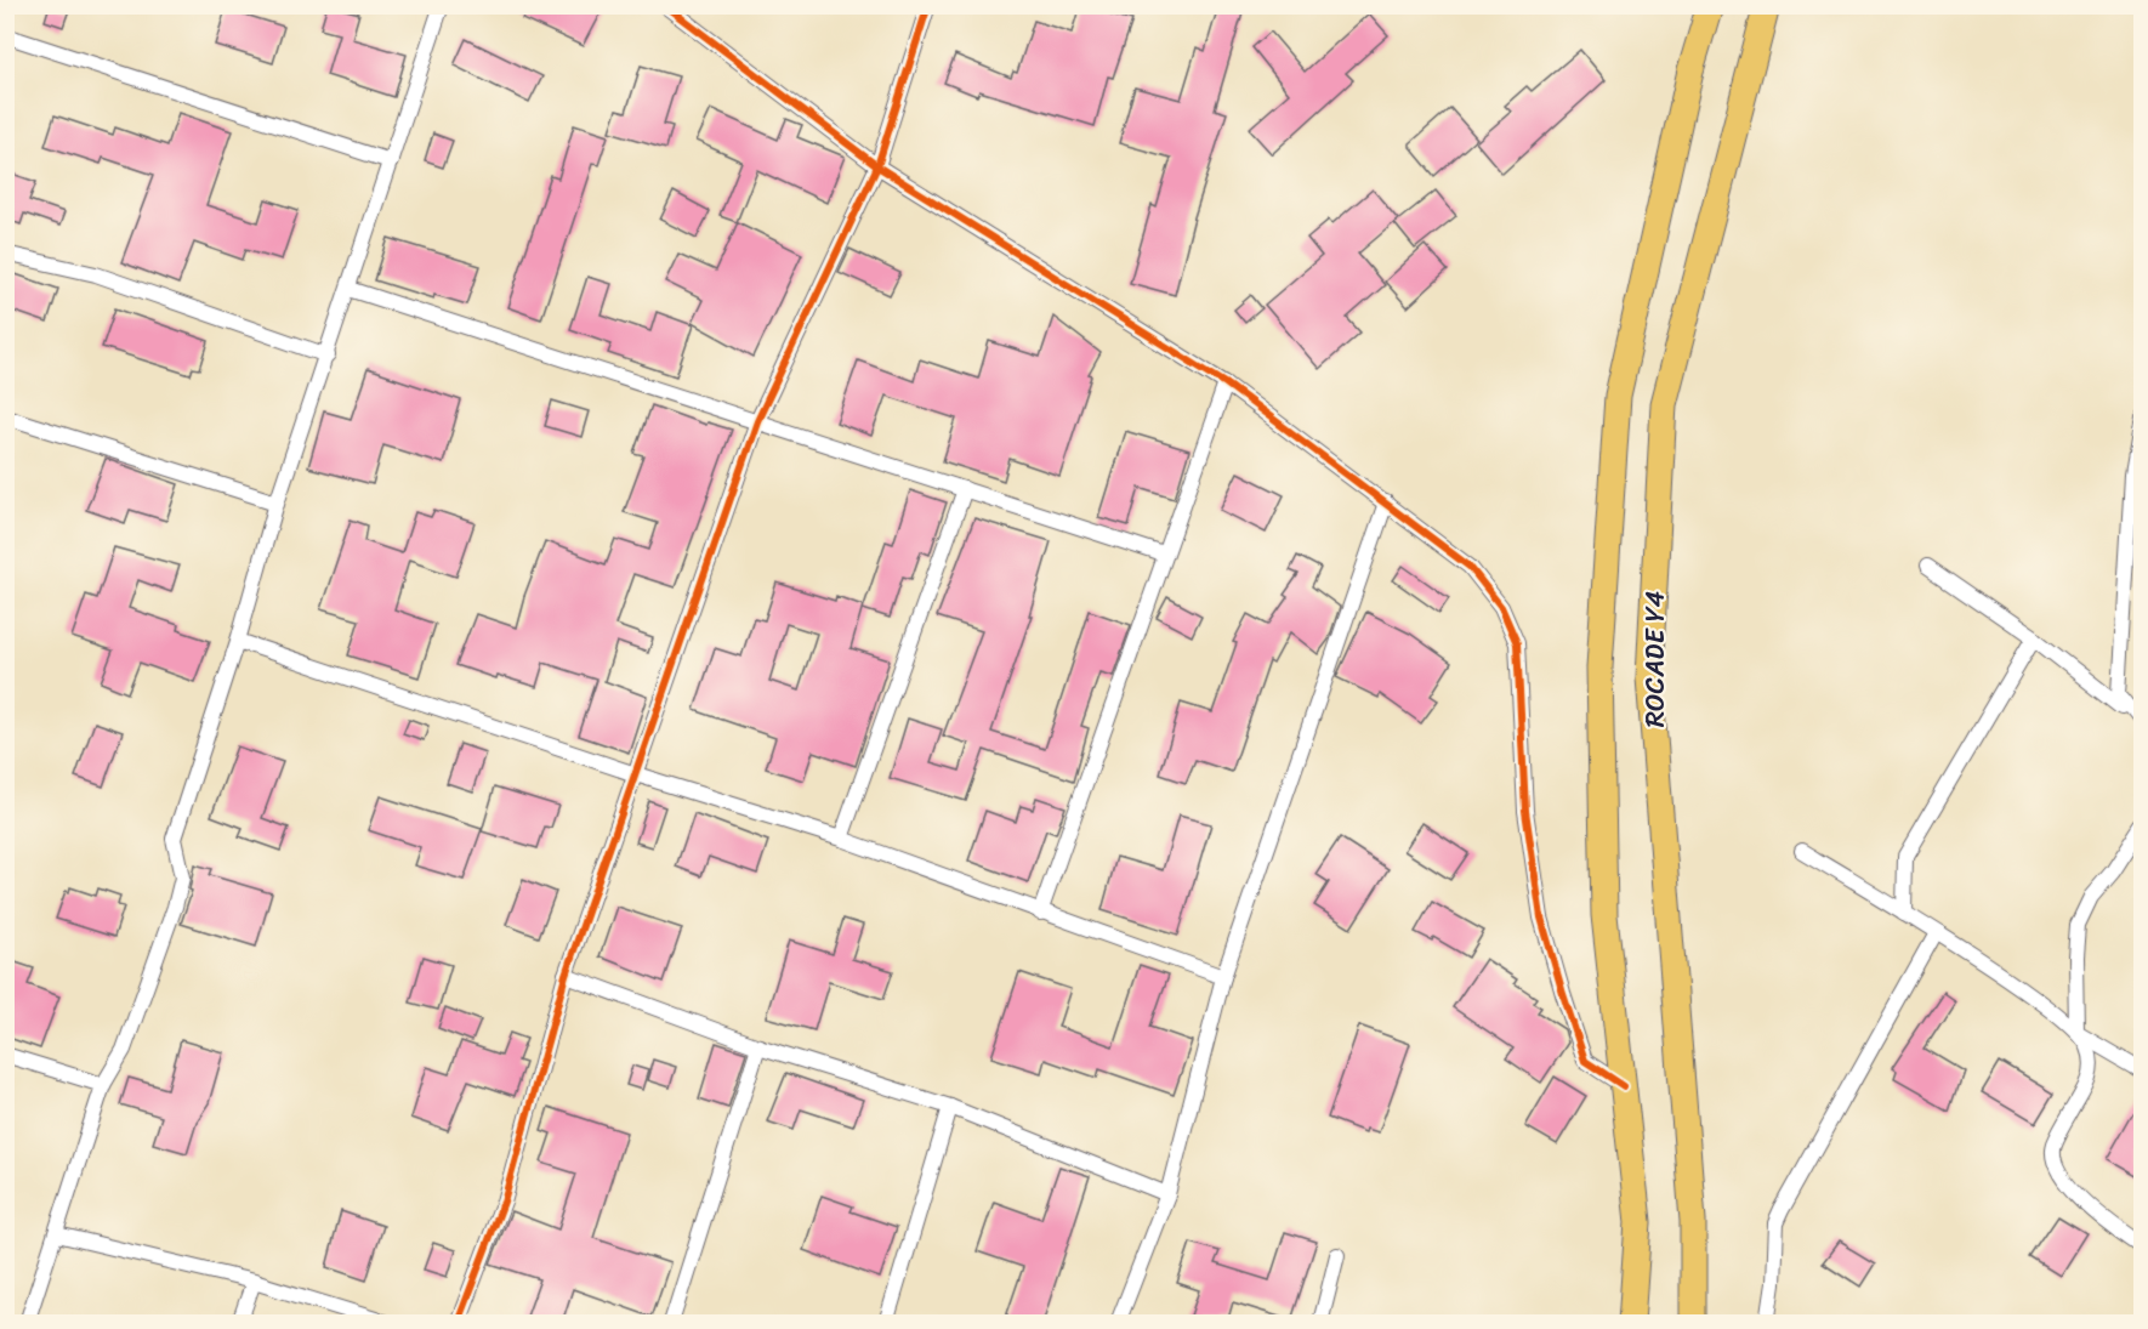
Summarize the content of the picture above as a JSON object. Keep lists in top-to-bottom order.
{
  "streets": {
    "highway": ["ROCADE Y4"]
  }
}
